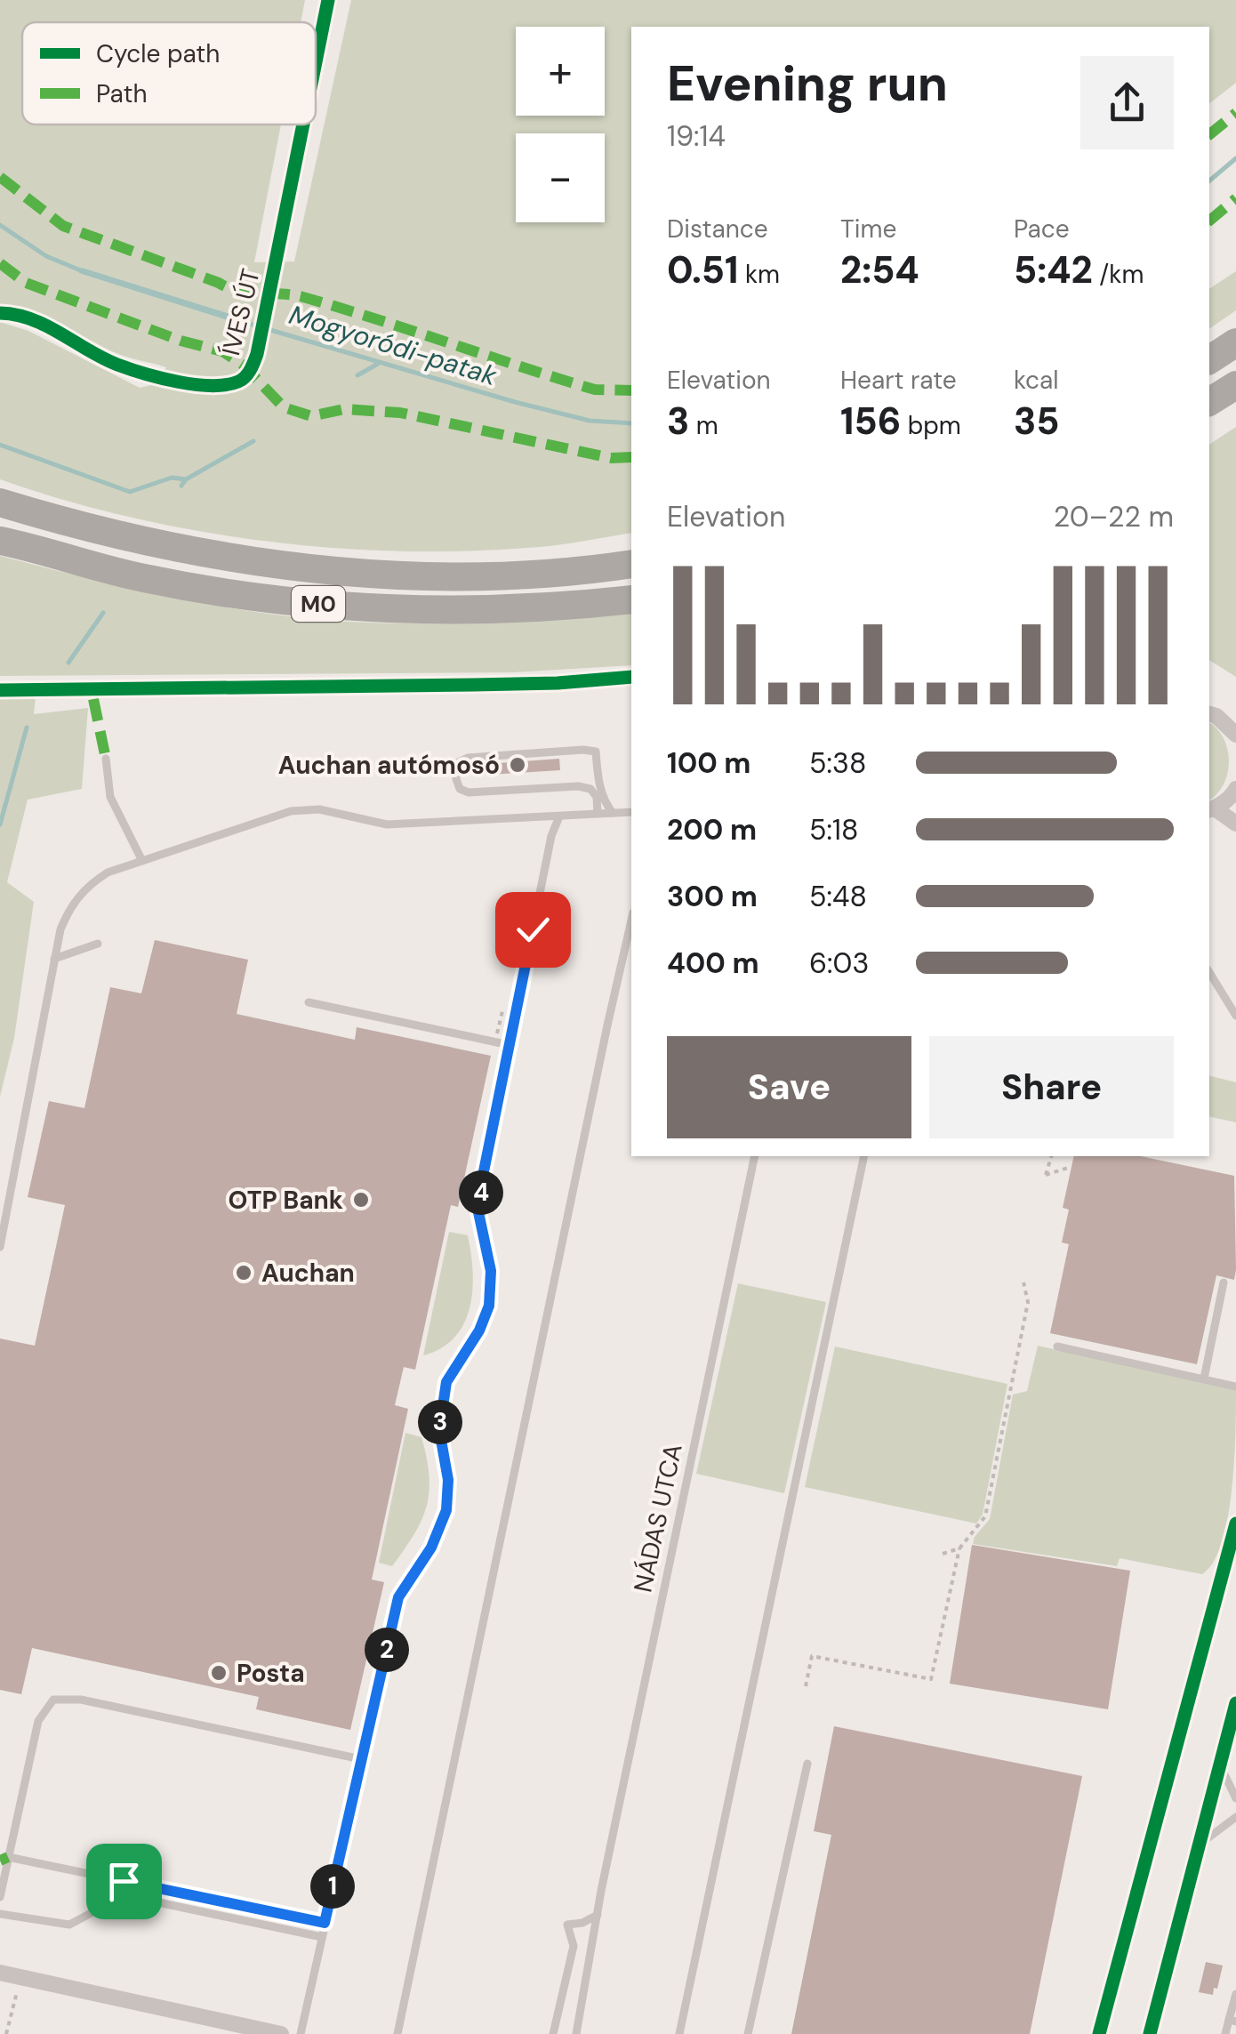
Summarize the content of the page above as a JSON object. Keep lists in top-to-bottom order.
{
  "streets": {
    "highway": ["M0"],
    "street": ["ÍVES ÚT"],
    "lane": ["NÁDAS UTCA"]
  },
  "water": ["Mogyoródi-patak"],
  "places": [
    "Auchan autómosó",
    "OTP Bank",
    "Auchan",
    "Posta"
  ],
  "legend": ["Cycle path", "Path"],
  "page": {
    "map_buttons": ["+", "−"],
    "heading": ["Evening run", "19:14"],
    "stats": [
      ["Distance", "0.51 km"],
      ["Time", "2:54"],
      ["Pace", "5:42 /km"],
      ["Elevation", "3 m"],
      ["Heart rate", "156 bpm"],
      ["kcal", "35"]
    ],
    "chart": ["Elevation", "20–22 m"],
    "list": [
      {
        "name": "100 m",
        "note": "5:38"
      },
      {
        "name": "200 m",
        "note": "5:18"
      },
      {
        "name": "300 m",
        "note": "5:48"
      },
      {
        "name": "400 m",
        "note": "6:03"
      }
    ],
    "buttons": ["Save", "Share"],
    "pins": [
      "4",
      "3",
      "2",
      "1"
    ]
  }
}
